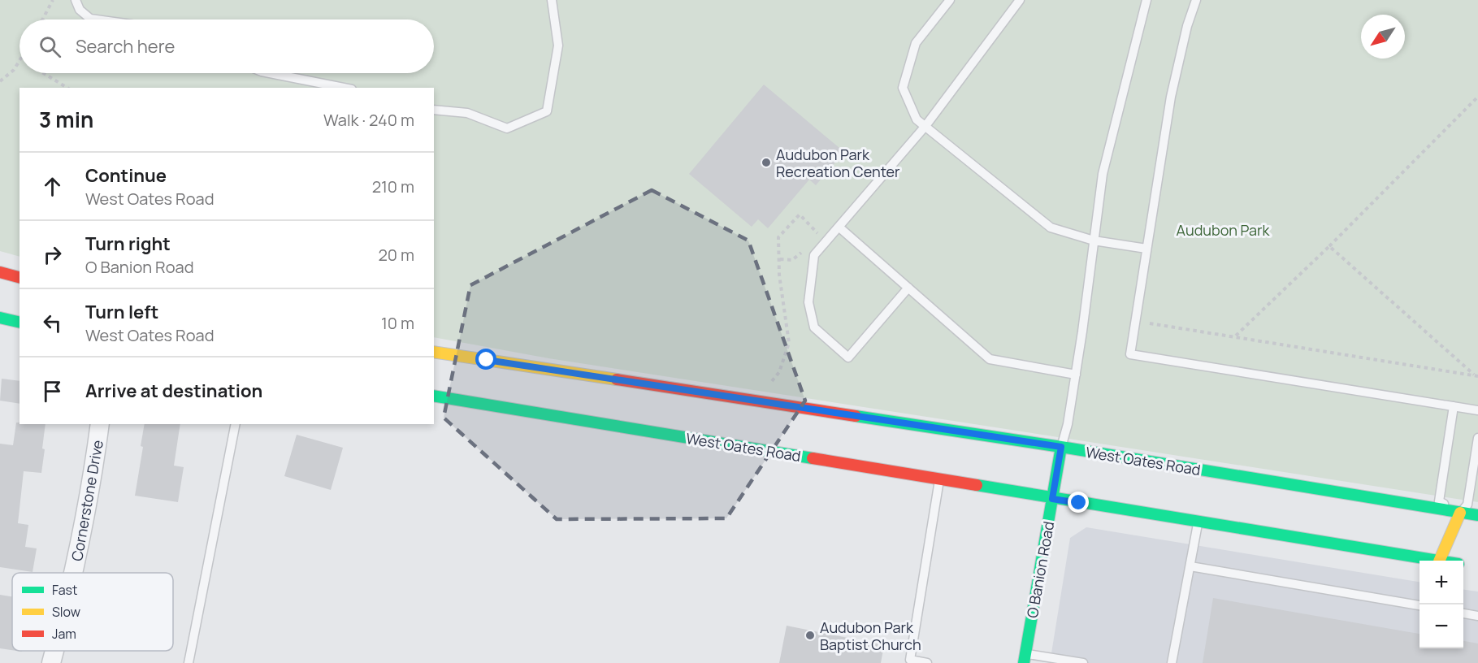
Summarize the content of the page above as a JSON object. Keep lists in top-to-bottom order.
{
  "streets": {
    "main road": ["West Oates Road", "O Banion Road"],
    "street": ["Cornerstone Drive"]
  },
  "crossings": [
    ["West Oates Road", "O Banion Road"]
  ],
  "parks": ["Audubon Park"],
  "places": ["Audubon Park Recreation Center", "Audubon Park Baptist Church"],
  "legend": ["Fast", "Slow", "Jam"],
  "north": "bottom left",
  "page": {
    "search": "Search here",
    "heading": ["3 min", "Walk · 240 m"],
    "list": [
      ["Continue", "West Oates Road", "210 m"],
      ["Turn right", "O Banion Road", "20 m"],
      ["Turn left", "West Oates Road", "10 m"],
      "Arrive at destination"
    ],
    "map_buttons": ["+", "−"]
  }
}
